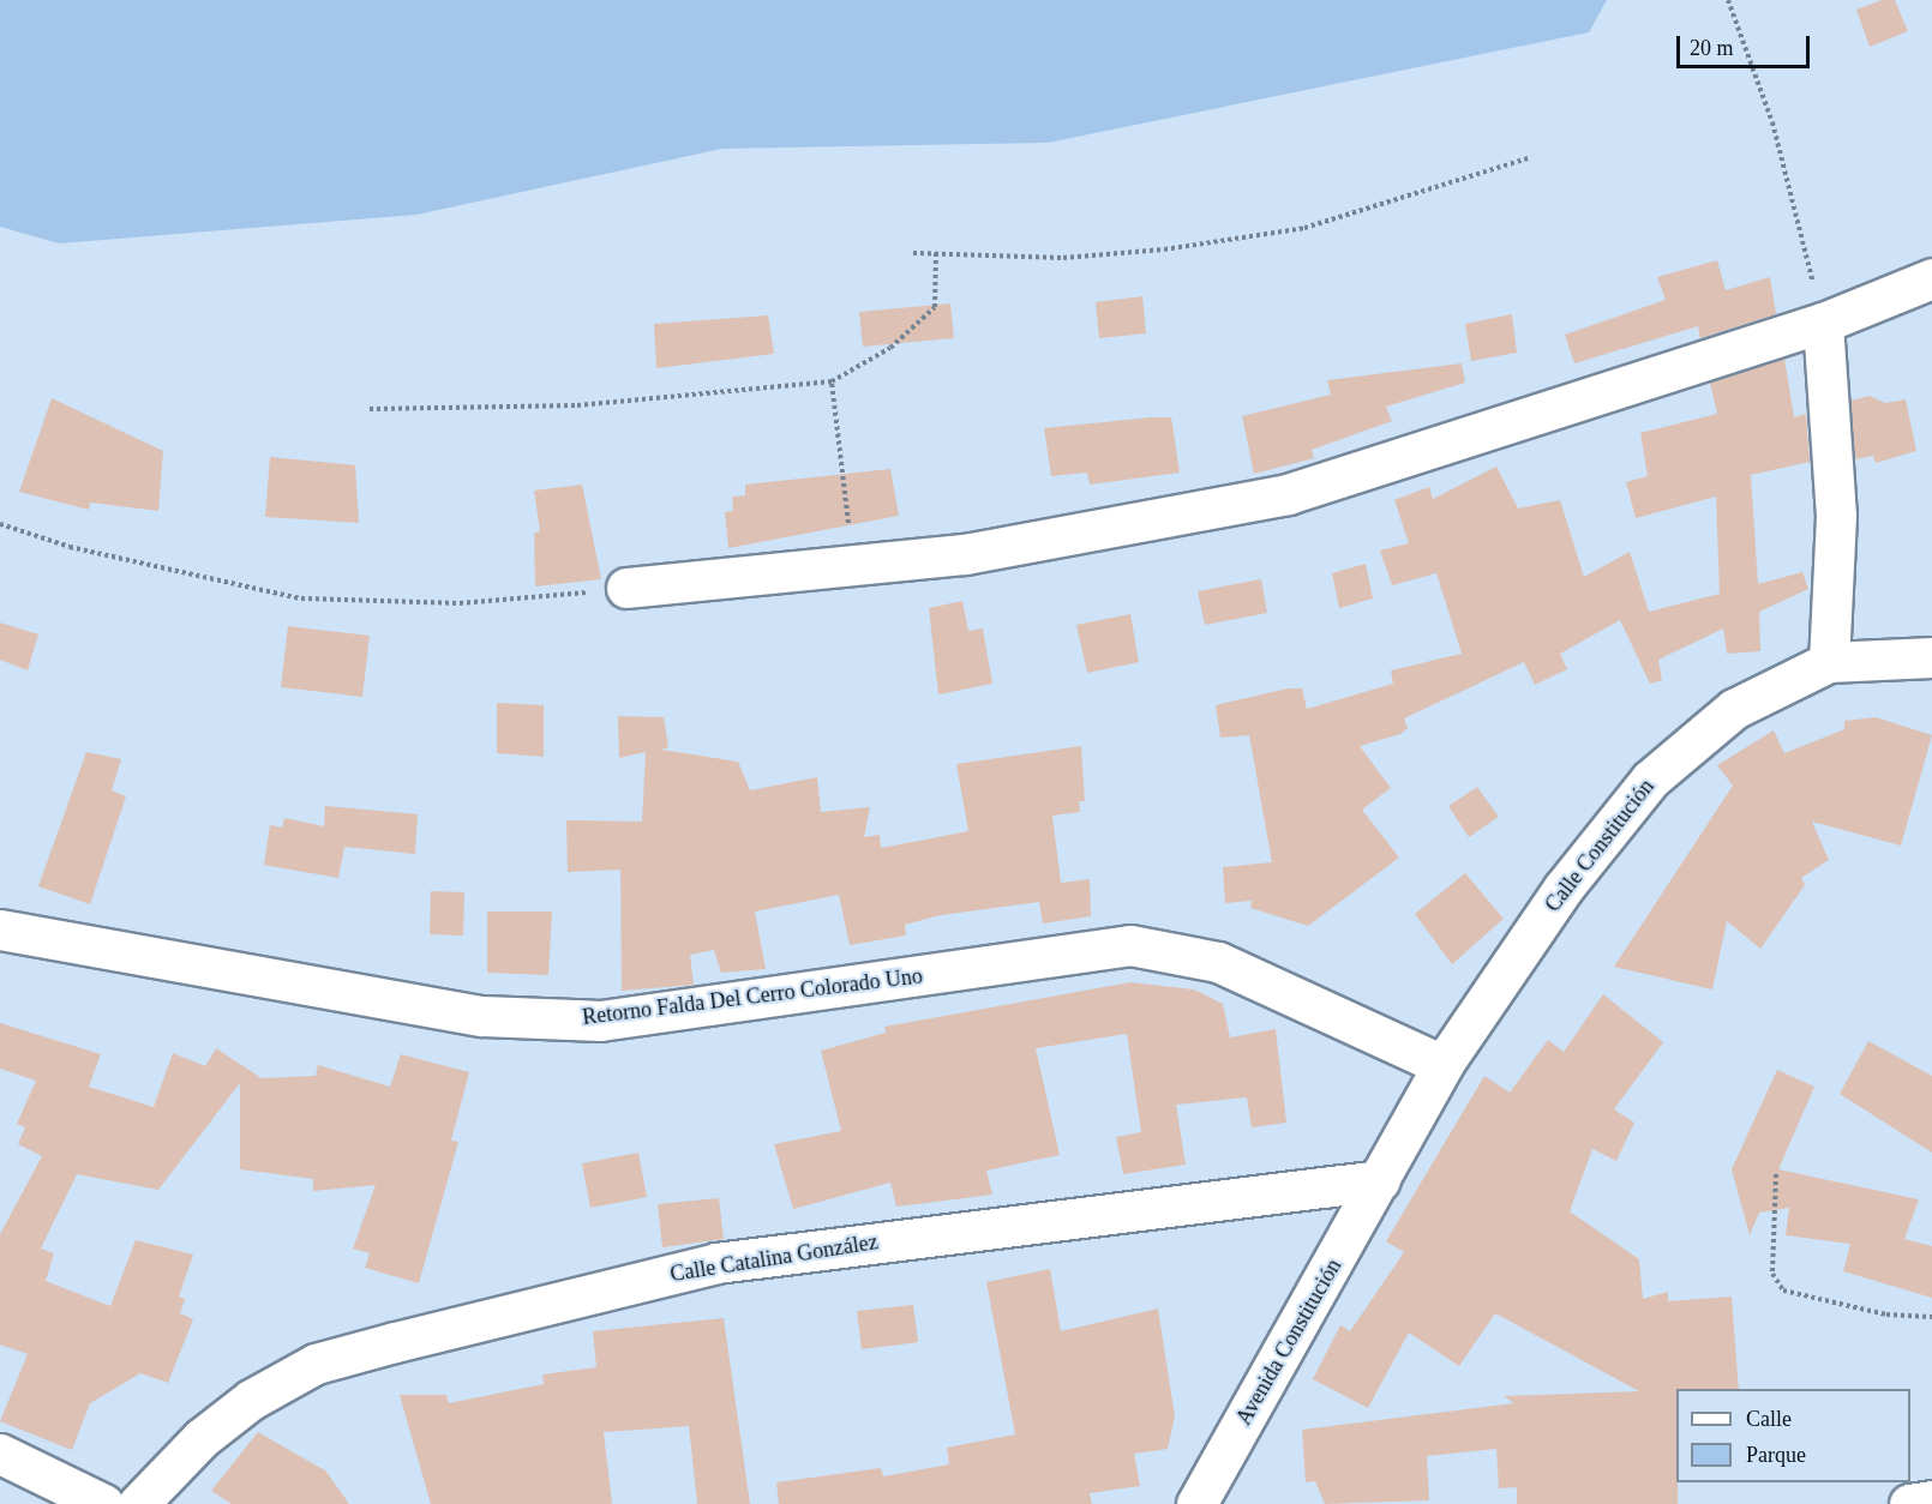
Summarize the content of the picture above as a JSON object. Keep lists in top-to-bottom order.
{
  "streets": {
    "street": [
      "Calle Constitución",
      "Retorno Falda Del Cerro Colorado Uno",
      "Calle Catalina González",
      "Avenida Constitución"
    ]
  },
  "crossings": [
    ["Calle Constitución", "Retorno Falda Del Cerro Colorado Uno"],
    ["Calle Constitución", "Calle Catalina González"],
    ["Calle Constitución", "Avenida Constitución"],
    ["Calle Catalina González", "Avenida Constitución"]
  ],
  "legend": ["Calle", "Parque"],
  "scale_bar": "20 m"
}
